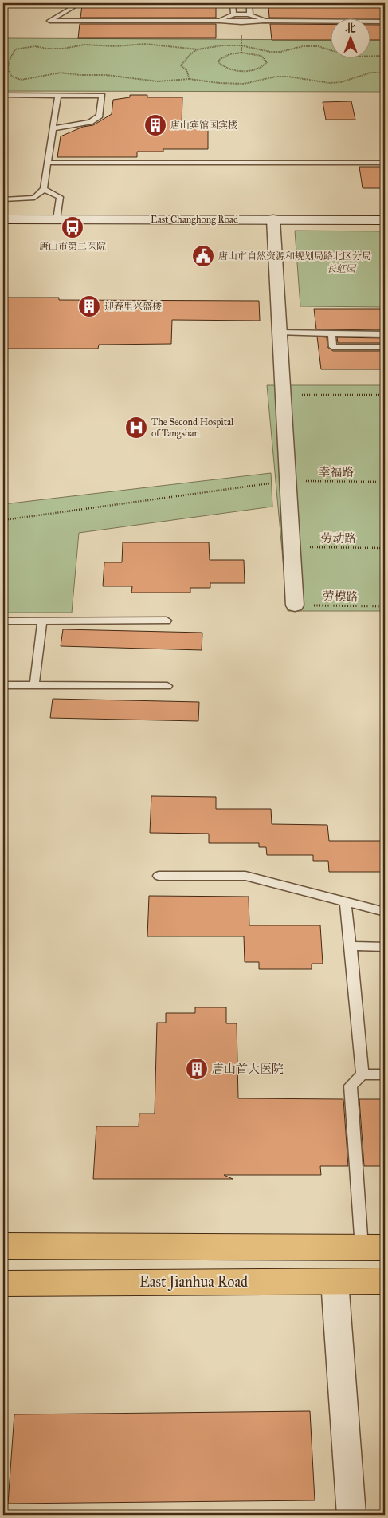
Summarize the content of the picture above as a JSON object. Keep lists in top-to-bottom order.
{
  "streets": {
    "main road": ["East Jianhua Road"],
    "street": ["East Changhong Road"],
    "path": ["幸福路", "劳动路", "劳模路"]
  },
  "parks": ["长虹园"],
  "places": {
    "building": ["唐山宾馆国宾楼", "迎春里兴盛楼", "唐山首大医院"],
    "bus stop": ["唐山市第二医院"],
    "public building": ["唐山市自然资源和规划局路北区分局"],
    "hospital": ["The Second Hospital of Tangshan"]
  },
  "north": "top"
}
